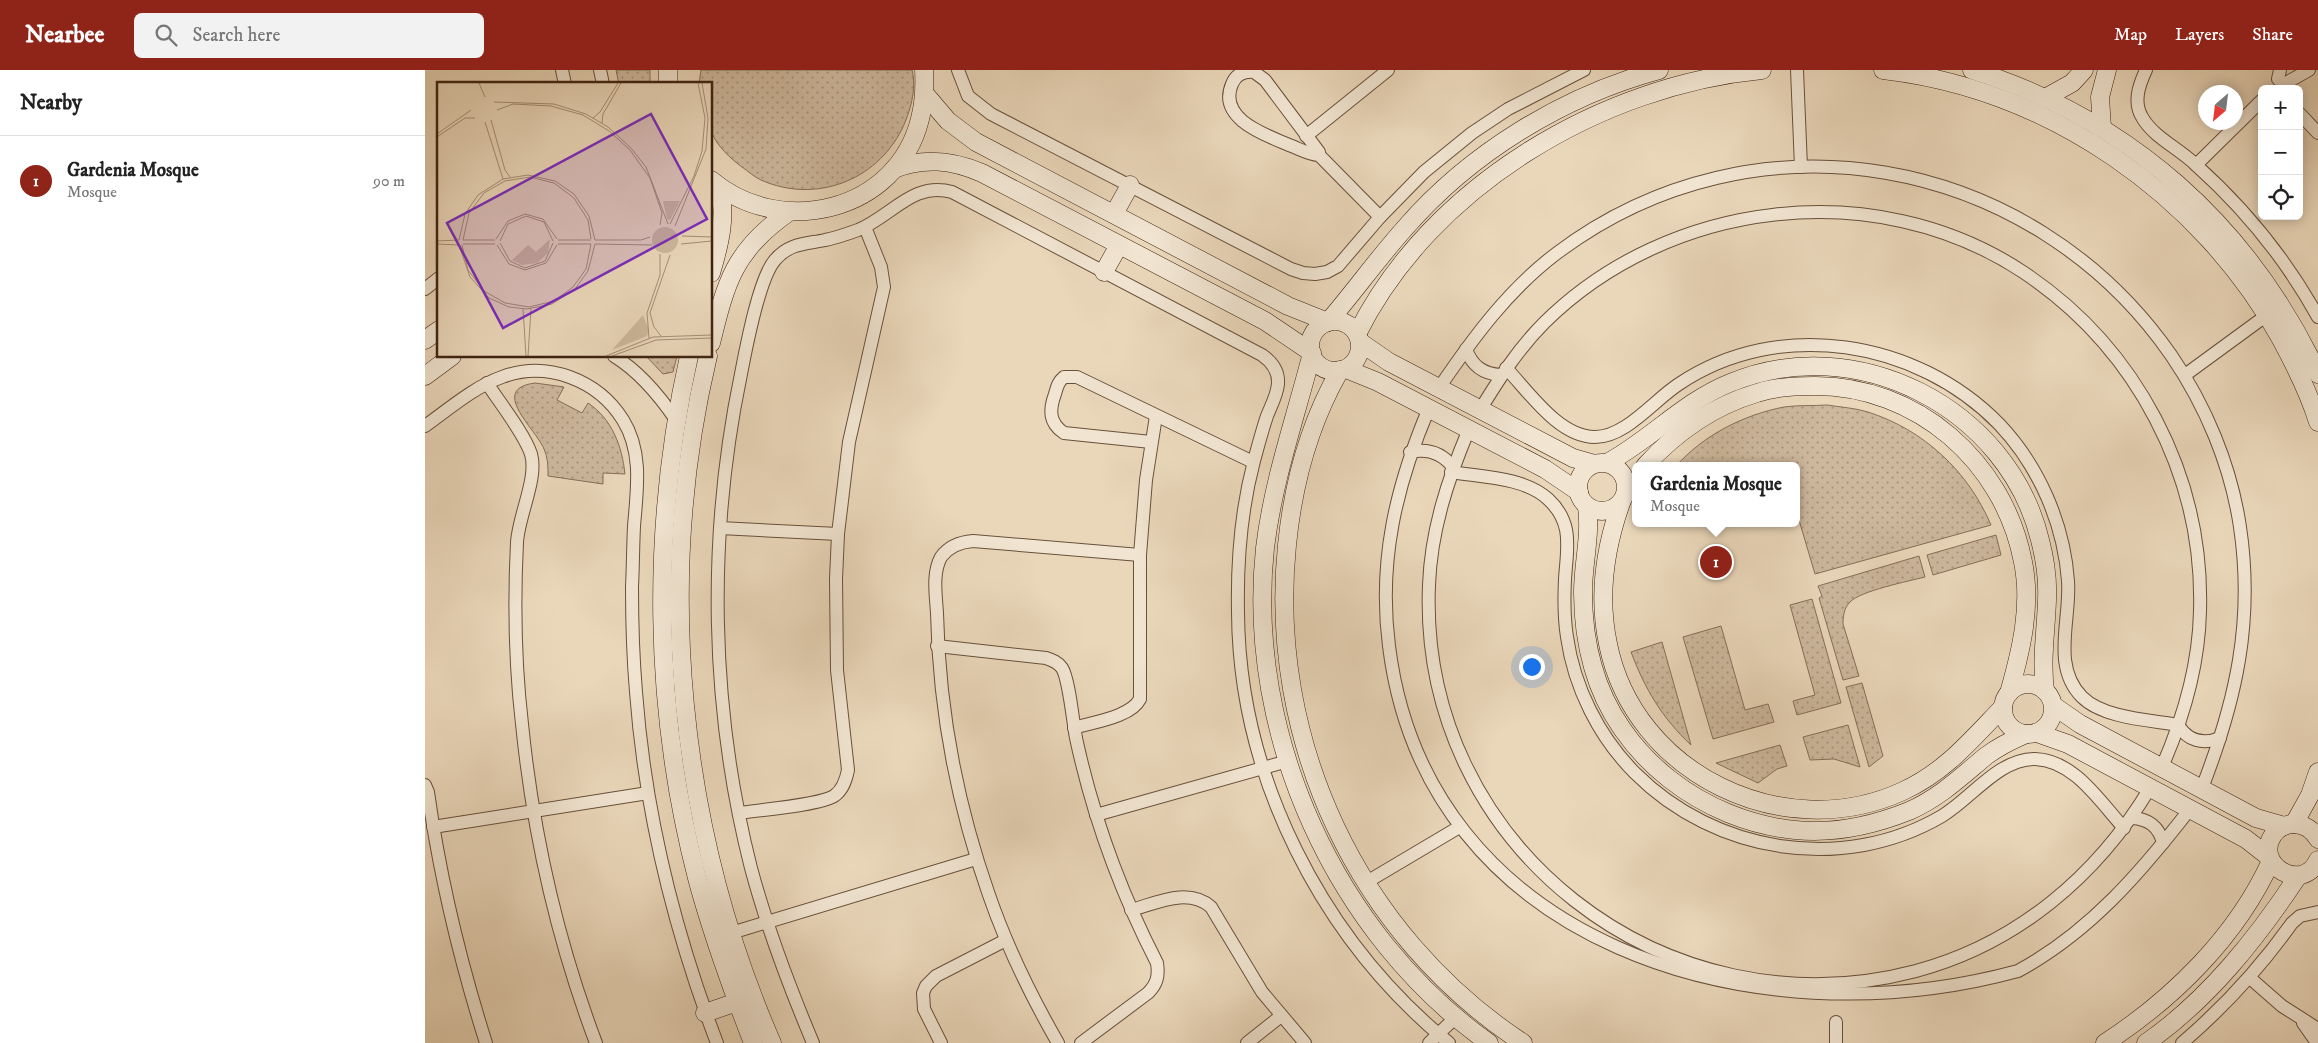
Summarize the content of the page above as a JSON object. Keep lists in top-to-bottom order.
{
  "north": "bottom left",
  "page": {
    "header": "Nearbee",
    "search": "Search here",
    "nav": ["Map", "Layers", "Share"],
    "heading": "Nearby",
    "map_buttons": ["+", "−"],
    "list": [
      {
        "mark": "1",
        "name": "Gardenia Mosque",
        "note": "Mosque",
        "value": "90 m"
      }
    ],
    "popup": ["Gardenia Mosque", "Mosque"],
    "pins": "1"
  }
}
